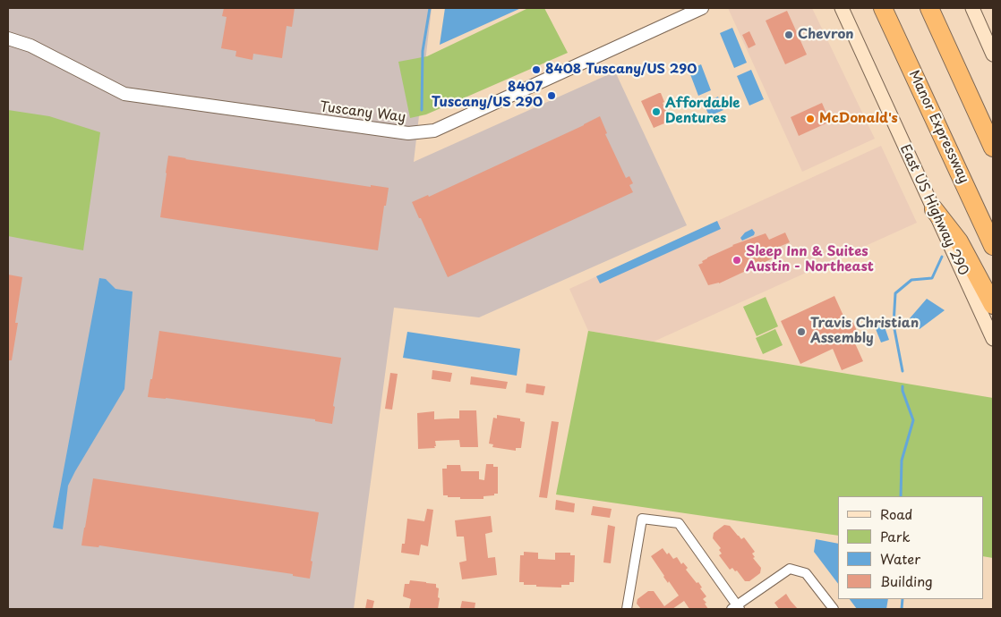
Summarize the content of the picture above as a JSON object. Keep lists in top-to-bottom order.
{
  "streets": {
    "highway": ["Manor Expressway"],
    "main road": ["East US Highway 290"],
    "street": ["Tuscany Way"]
  },
  "places": [
    "Chevron",
    "8408 Tuscany/US 290",
    "8407 Tuscany/US 290",
    "Affordable Dentures",
    "McDonald's",
    "Sleep Inn & Suites Austin - Northeast",
    "Travis Christian Assembly"
  ],
  "legend": [
    "Road",
    "Park",
    "Water",
    "Building"
  ]
}
